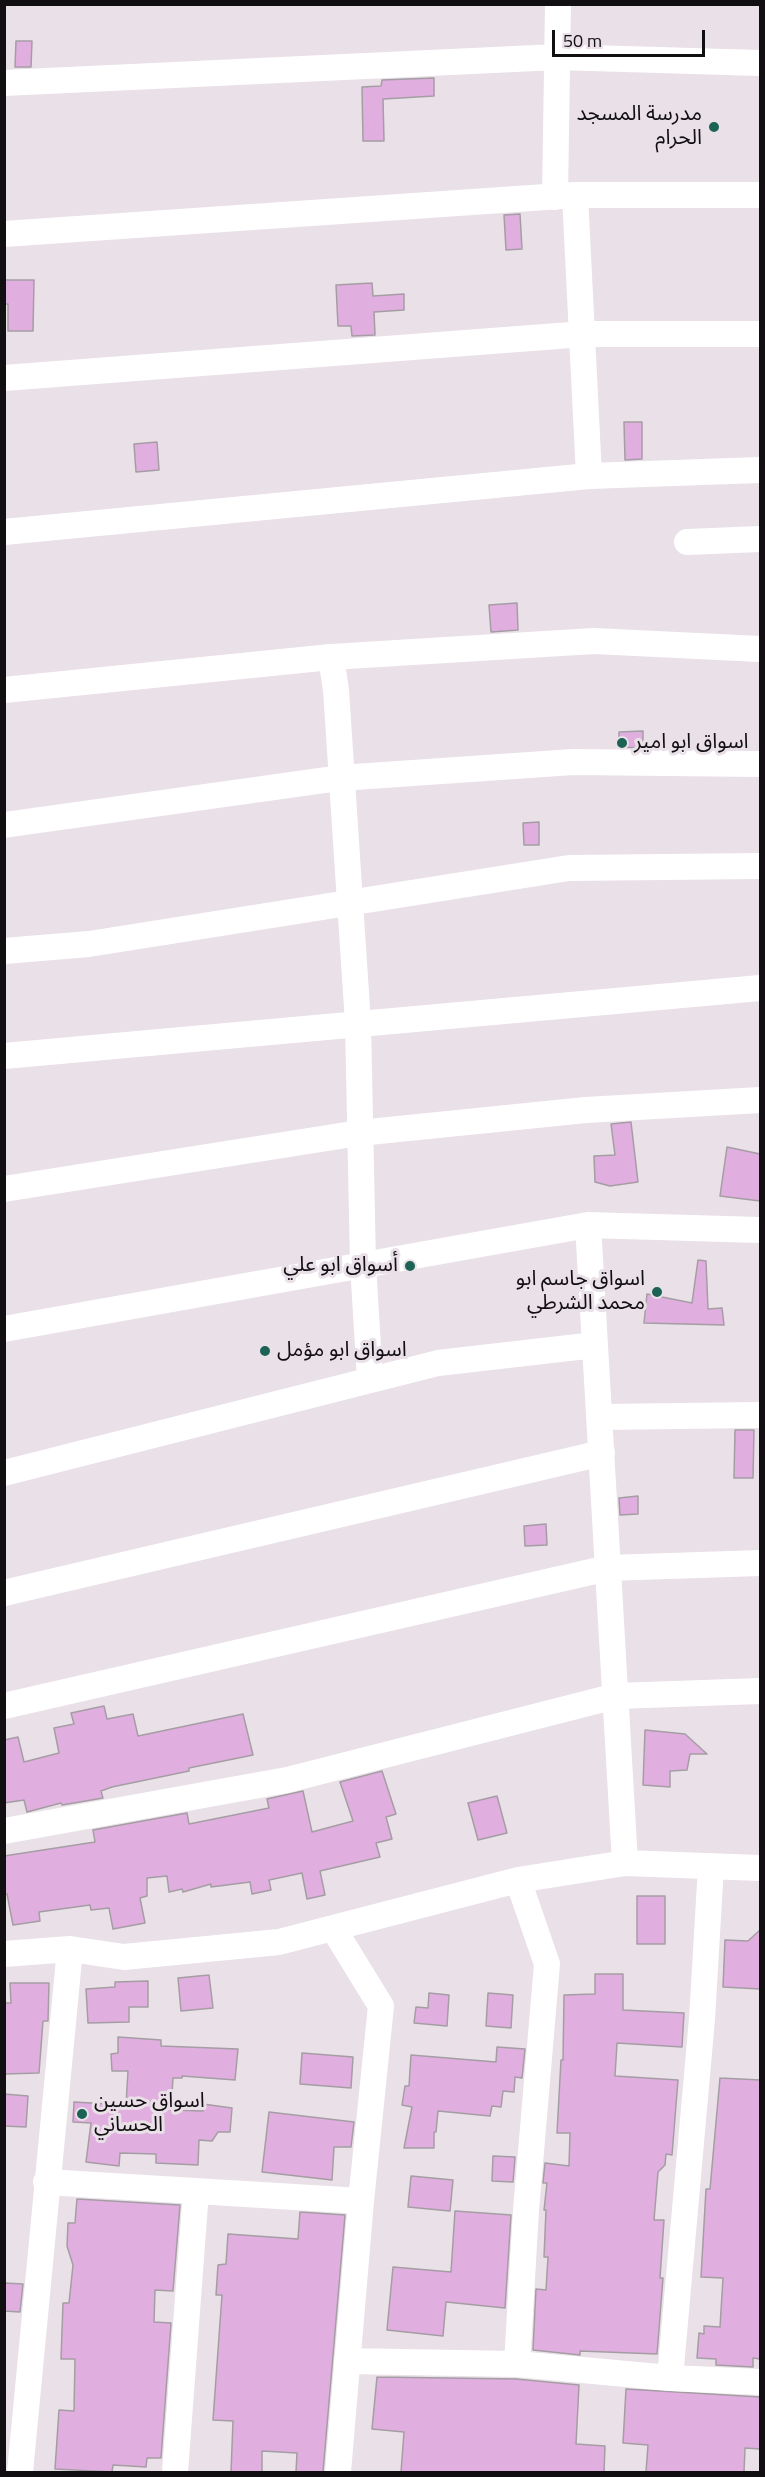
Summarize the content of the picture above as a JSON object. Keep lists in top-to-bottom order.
{
  "places": [
    "مدرسة المسجد الحرام",
    "اسواق ابو امير",
    "أسواق ابو علي",
    "اسواق جاسم ابو محمد الشرطي",
    "اسواق ابو مؤمل",
    "اسواق حسين الحساني"
  ],
  "scale_bar": "50 m"
}
